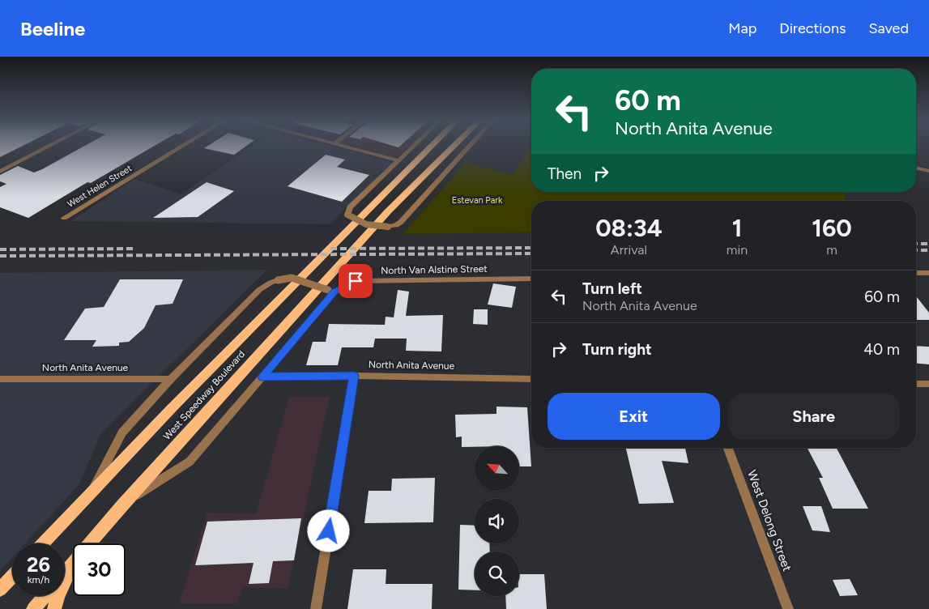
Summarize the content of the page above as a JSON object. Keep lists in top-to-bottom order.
{
  "streets": {
    "main road": ["West Speedway Boulevard"],
    "street": [
      "West Helen Street",
      "North Van Alstine Street",
      "North Anita Avenue",
      "West Delong Street"
    ]
  },
  "parks": ["Estevan Park"],
  "north": "top left",
  "page": {
    "header": "Beeline",
    "nav": ["Map", "Directions", "Saved"],
    "turn": ["60 m", "North Anita Avenue"],
    "then": "Then",
    "eta": [
      "08:34",
      "Arrival",
      "1",
      "min",
      "160",
      "m"
    ],
    "list": [
      {
        "name": "Turn left",
        "note": "North Anita Avenue",
        "value": "60 m"
      },
      {
        "name": "Turn right",
        "value": "40 m"
      }
    ],
    "buttons": ["Exit", "Share"],
    "speed": "26 km/h",
    "limit": "30"
  }
}
